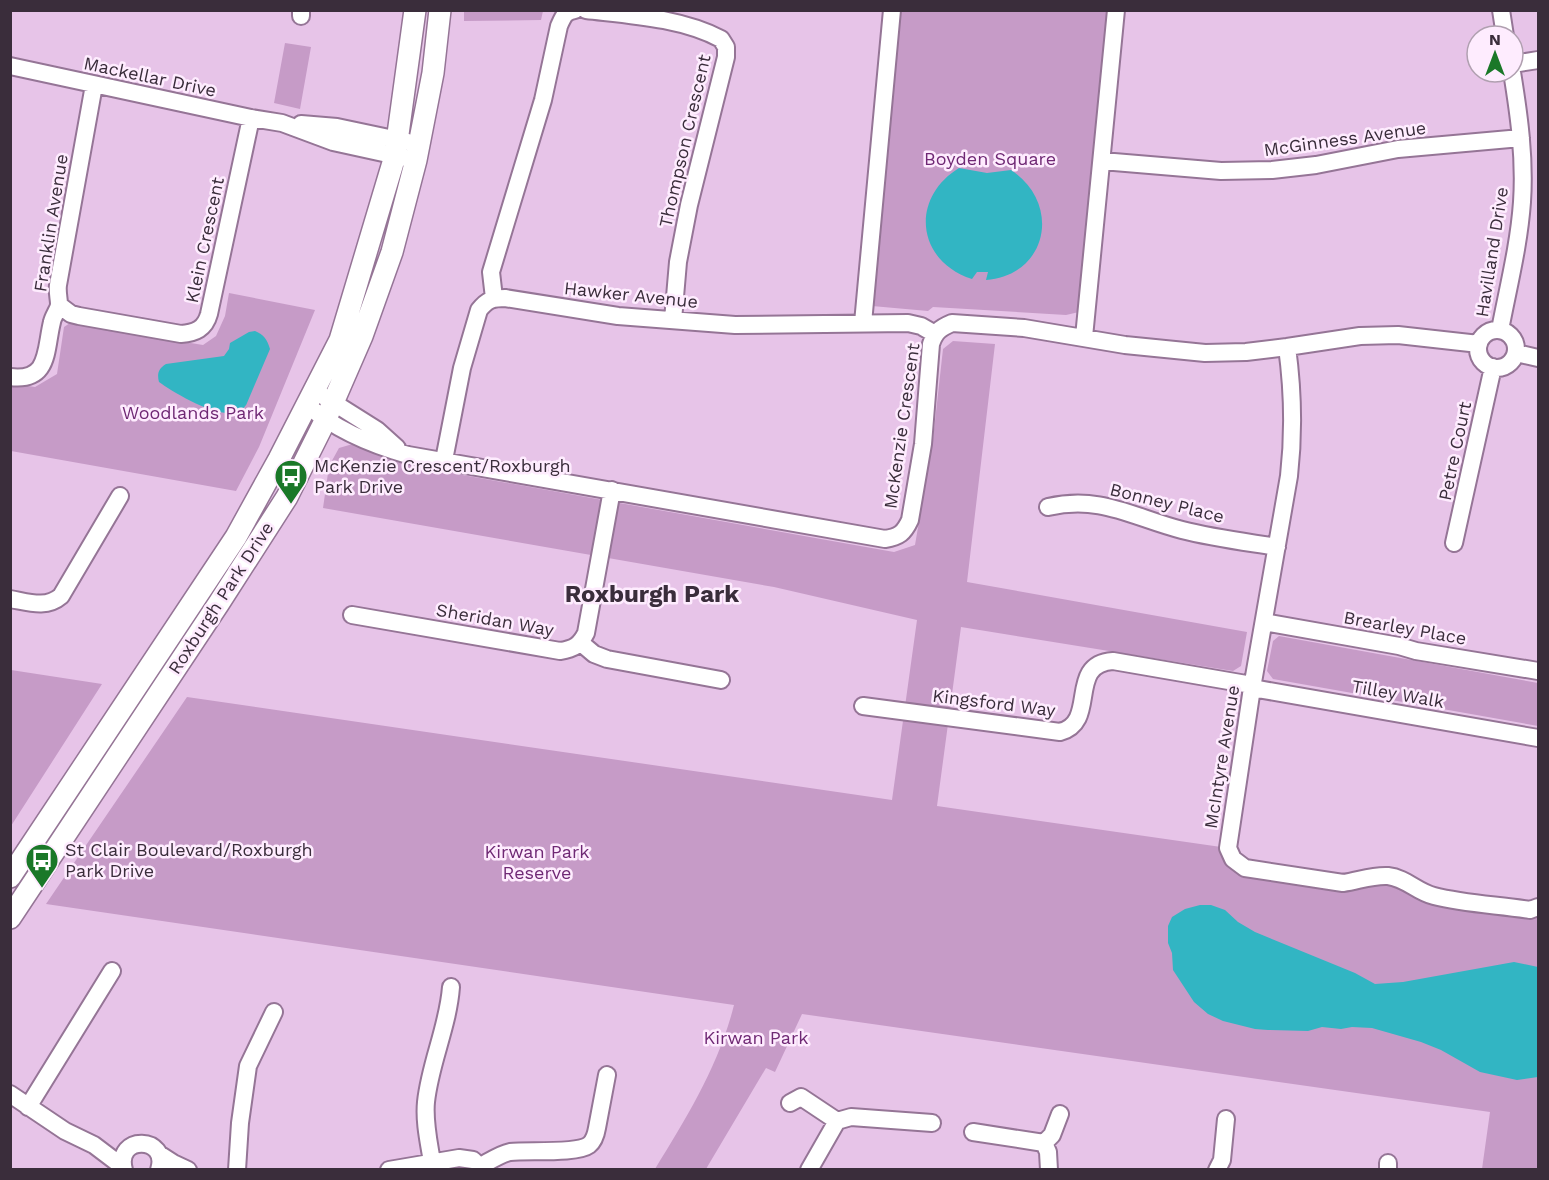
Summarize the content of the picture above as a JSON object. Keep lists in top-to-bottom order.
{
  "streets": {
    "street": [
      "Mackellar Drive",
      "McGinness Avenue",
      "Thompson Crescent",
      "Franklin Avenue",
      "Klein Crescent",
      "Havilland Drive",
      "Hawker Avenue",
      "McKenzie Crescent",
      "Petre Court",
      "Bonney Place",
      "Roxburgh Park Drive",
      "Sheridan Way",
      "Brearley Place",
      "Tilley Walk",
      "Kingsford Way",
      "McIntyre Avenue"
    ]
  },
  "crossings": [
    ["Mackellar Drive", "Franklin Avenue"],
    ["Mackellar Drive", "Klein Crescent"],
    ["Mackellar Drive", "Roxburgh Park Drive"],
    ["McGinness Avenue", "Havilland Drive"],
    ["Thompson Crescent", "Hawker Avenue"],
    ["Franklin Avenue", "Klein Crescent"],
    ["Havilland Drive", "McKenzie Crescent"],
    ["Havilland Drive", "Petre Court"],
    ["Hawker Avenue", "McKenzie Crescent"],
    ["McKenzie Crescent", "Petre Court"],
    ["McKenzie Crescent", "Roxburgh Park Drive"],
    ["McKenzie Crescent", "McIntyre Avenue"],
    ["Bonney Place", "McIntyre Avenue"],
    ["Brearley Place", "McIntyre Avenue"],
    ["Tilley Walk", "Kingsford Way"],
    ["Tilley Walk", "McIntyre Avenue"],
    ["Kingsford Way", "McIntyre Avenue"]
  ],
  "districts": ["Roxburgh Park"],
  "parks": [
    "Boyden Square",
    "Woodlands Park",
    "Kirwan Park Reserve",
    "Kirwan Park"
  ],
  "places": {
    "bus stop": ["McKenzie Crescent/Roxburgh Park Drive", "St Clair Boulevard/Roxburgh Park Drive"]
  },
  "north": "top"
}
